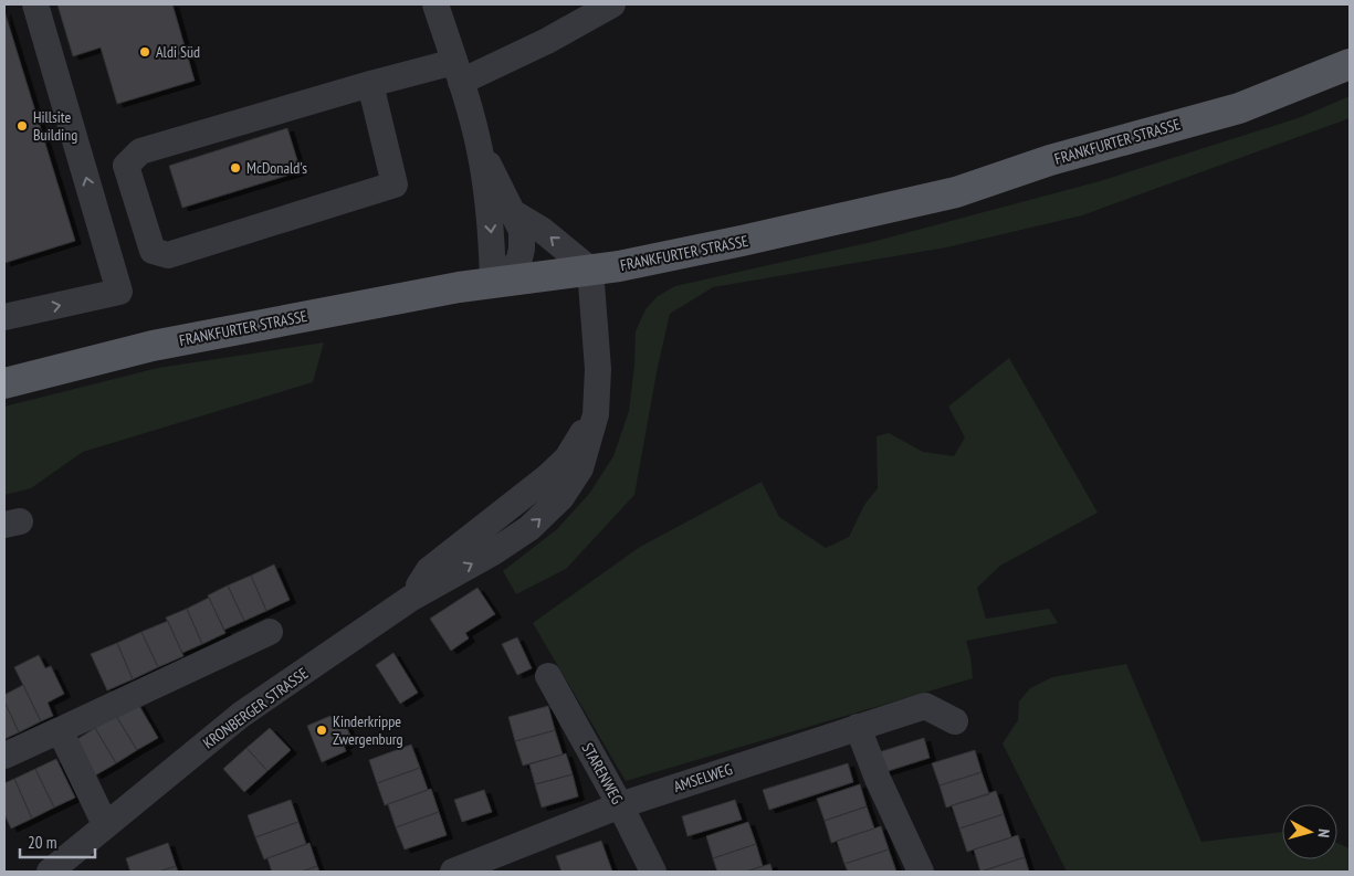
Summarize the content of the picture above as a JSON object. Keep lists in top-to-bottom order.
{
  "streets": {
    "main road": ["FRANKFURTER STRASSE"],
    "street": ["KRONBERGER STRASSE", "STARENWEG", "AMSELWEG"]
  },
  "crossings": [
    ["FRANKFURTER STRASSE", "KRONBERGER STRASSE"],
    ["STARENWEG", "AMSELWEG"]
  ],
  "places": [
    "Aldi Süd",
    "Hillsite Building",
    "McDonald's",
    "Kinderkrippe Zwergenburg"
  ],
  "scale_bar": "20 m",
  "north": "right"
}
